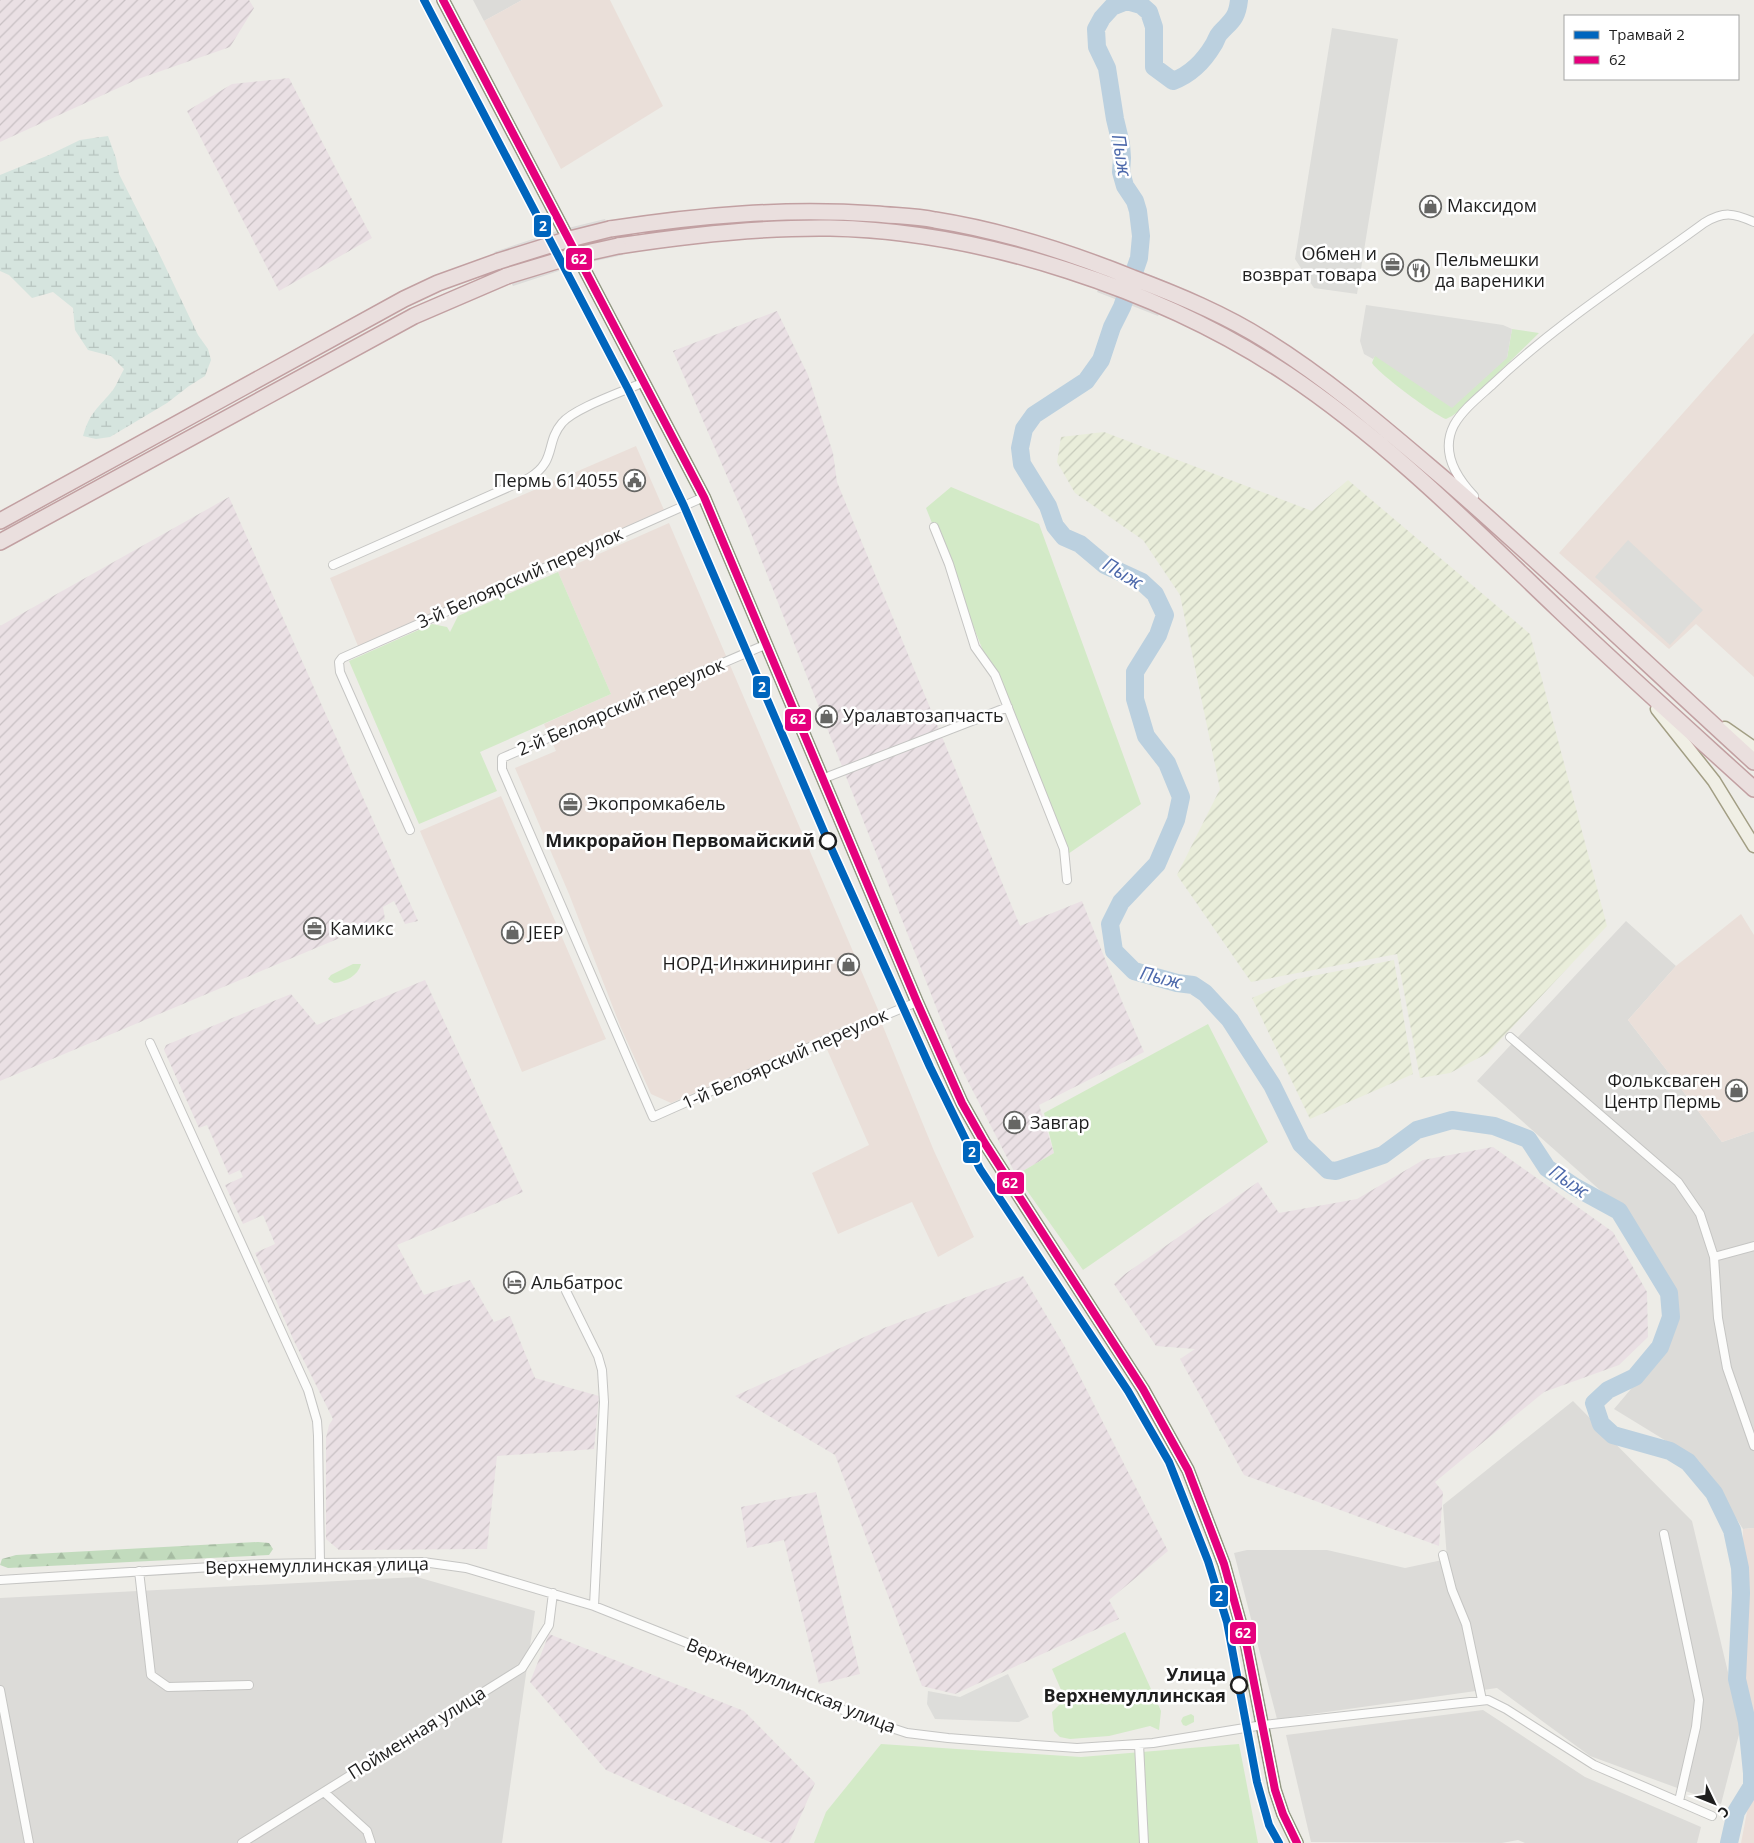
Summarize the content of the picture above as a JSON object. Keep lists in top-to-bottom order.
{
  "streets": {
    "street": [
      "3-й Белоярский переулок",
      "2-й Белоярский переулок",
      "1-й Белоярский переулок",
      "Верхнемуллинская улица",
      "Пойменная улица"
    ]
  },
  "crossings": [
    ["2-й Белоярский переулок", "1-й Белоярский переулок"],
    ["Верхнемуллинская улица", "Пойменная улица"]
  ],
  "water": ["Пыж"],
  "places": {
    "shop": [
      "Максидом",
      "Уралавтозапчасть",
      "JEEP",
      "НОРД-Инжиниринг",
      "Фольксваген Центр Пермь",
      "Завгар"
    ],
    "office": ["Обмен и возврат товара", "Экопромкабель", "Камикс"],
    "restaurant": ["Пельмешки да вареники"],
    "public building": ["Пермь 614055"],
    "other": ["Микрорайон Первомайский", "Улица Верхнемуллинская"],
    "hotel": ["Альбатрос"]
  },
  "lines": ["tram line 2", "transit line 62"],
  "legend": ["Трамвай 2", "62"],
  "north": "bottom right"
}
